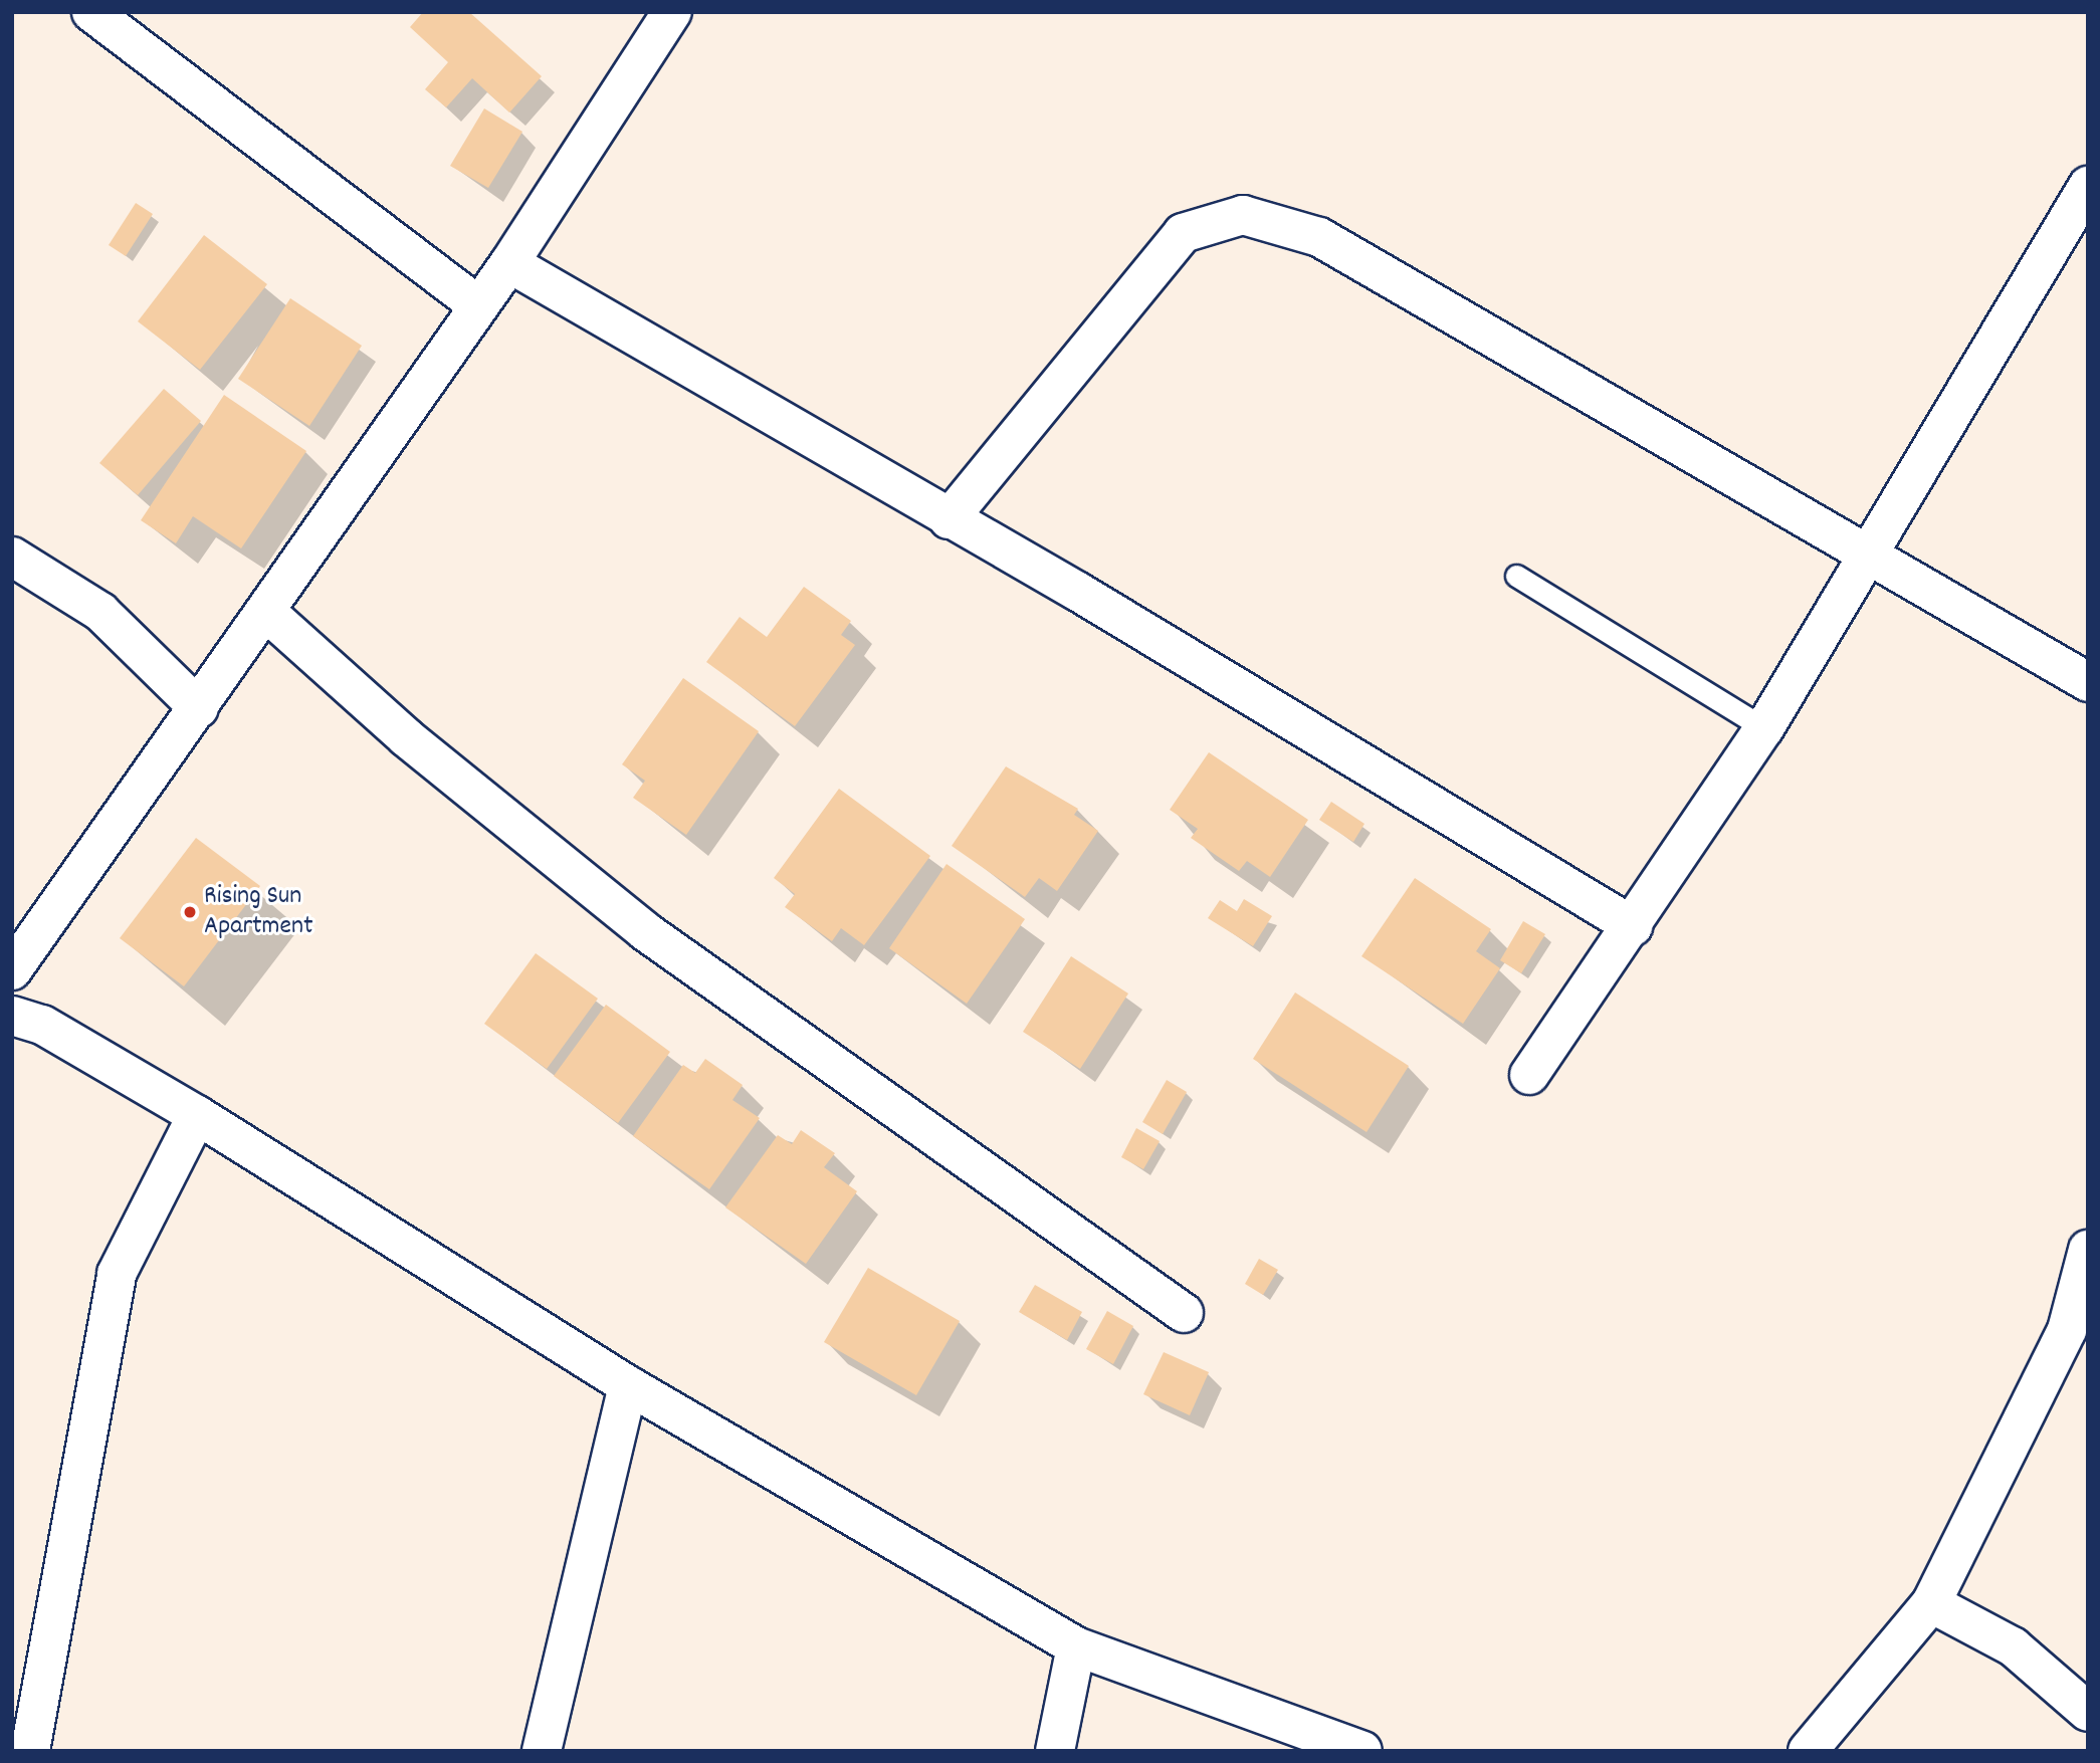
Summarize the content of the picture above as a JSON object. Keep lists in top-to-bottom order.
{
  "places": ["Rising Sun Apartment"]
}
